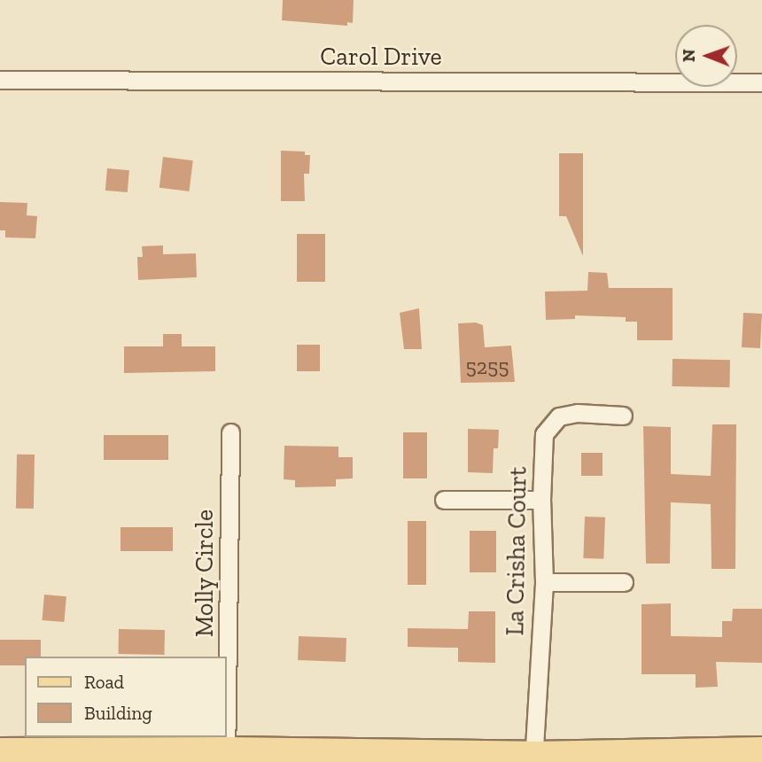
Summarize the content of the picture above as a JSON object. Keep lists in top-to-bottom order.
{
  "streets": {
    "street": ["Carol Drive", "La Crisha Court", "Molly Circle"]
  },
  "house_numbers": ["5255"],
  "legend": ["Road", "Building"],
  "north": "left"
}
